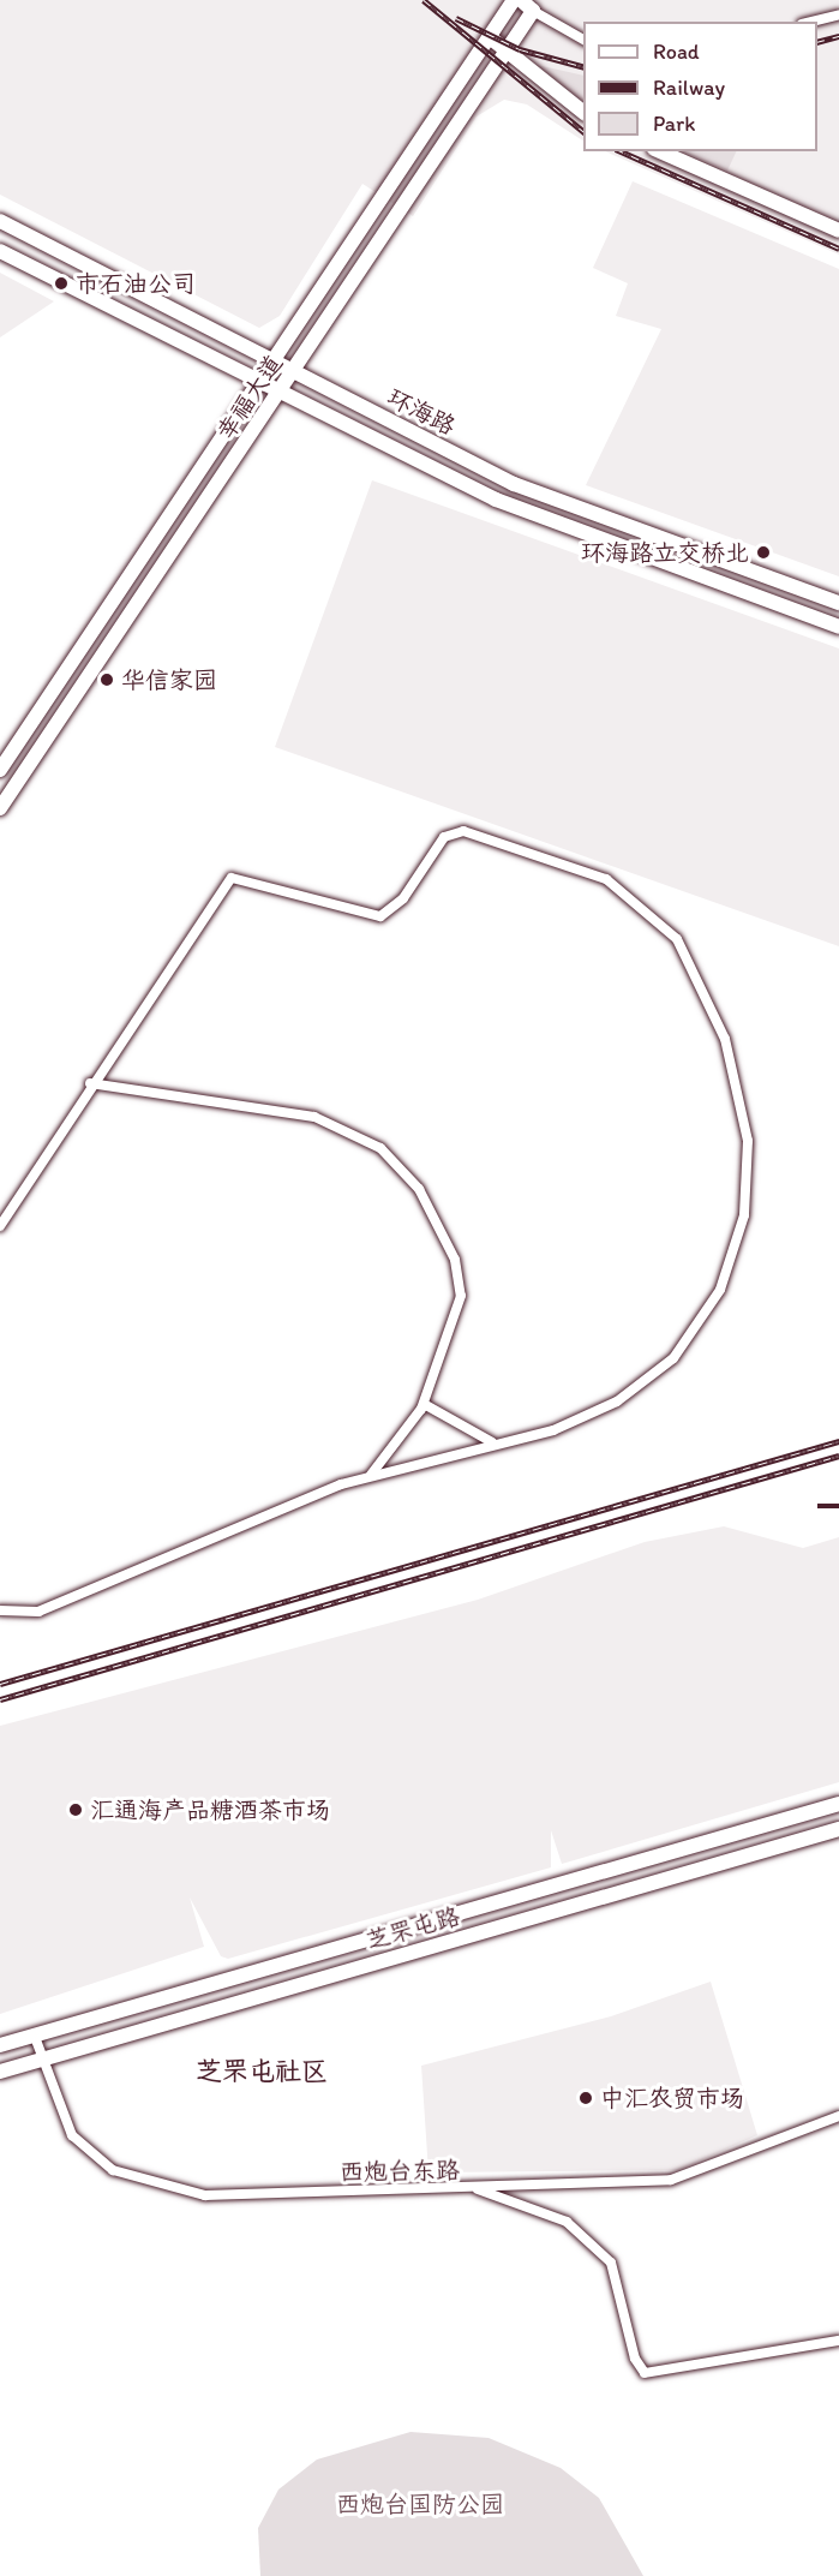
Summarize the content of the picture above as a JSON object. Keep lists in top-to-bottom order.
{
  "streets": {
    "main road": ["幸福大道", "环海路", "芝罘屯路"],
    "street": ["西炮台东路"]
  },
  "crossings": [
    ["幸福大道", "环海路"],
    ["芝罘屯路", "西炮台东路"]
  ],
  "districts": ["芝罘屯社区"],
  "parks": ["西炮台国防公园"],
  "places": [
    "市石油公司",
    "环海路立交桥北",
    "华信家园",
    "汇通海产品糖酒茶市场",
    "中汇农贸市场"
  ],
  "legend": ["Road", "Railway", "Park"]
}
